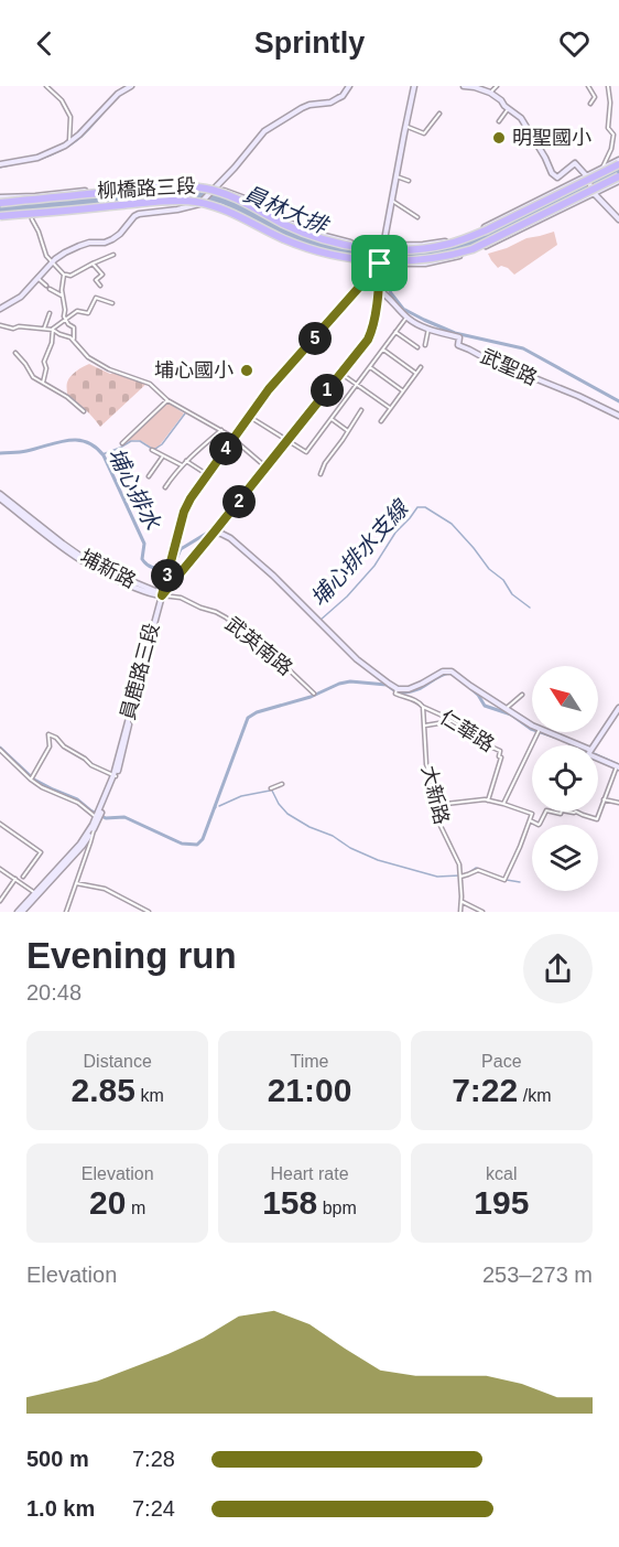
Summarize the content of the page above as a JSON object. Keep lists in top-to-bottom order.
{
  "streets": {
    "main road": [
      "柳橋路三段",
      "武聖路",
      "埔新路",
      "員鹿路三段"
    ],
    "street": ["武英南路", "仁華路", "大新路"]
  },
  "crossings": [
    ["埔新路", "武英南路"],
    ["埔新路", "員鹿路三段"],
    ["武英南路", "員鹿路三段"],
    ["仁華路", "大新路"]
  ],
  "water": ["員林大排", "埔心排水", "埔心排水支線"],
  "places": ["明聖國小", "埔心國小"],
  "north": "top left",
  "page": {
    "header": "Sprintly",
    "pins": [
      "5",
      "1",
      "4",
      "2",
      "3"
    ],
    "heading": ["Evening run", "20:48"],
    "stats": [
      ["Distance", "2.85 km"],
      ["Time", "21:00"],
      ["Pace", "7:22 /km"],
      ["Elevation", "20 m"],
      ["Heart rate", "158 bpm"],
      ["kcal", "195"]
    ],
    "chart": ["Elevation", "253–273 m"],
    "list": [
      {
        "name": "500 m",
        "note": "7:28"
      },
      {
        "name": "1.0 km",
        "note": "7:24"
      }
    ]
  }
}
